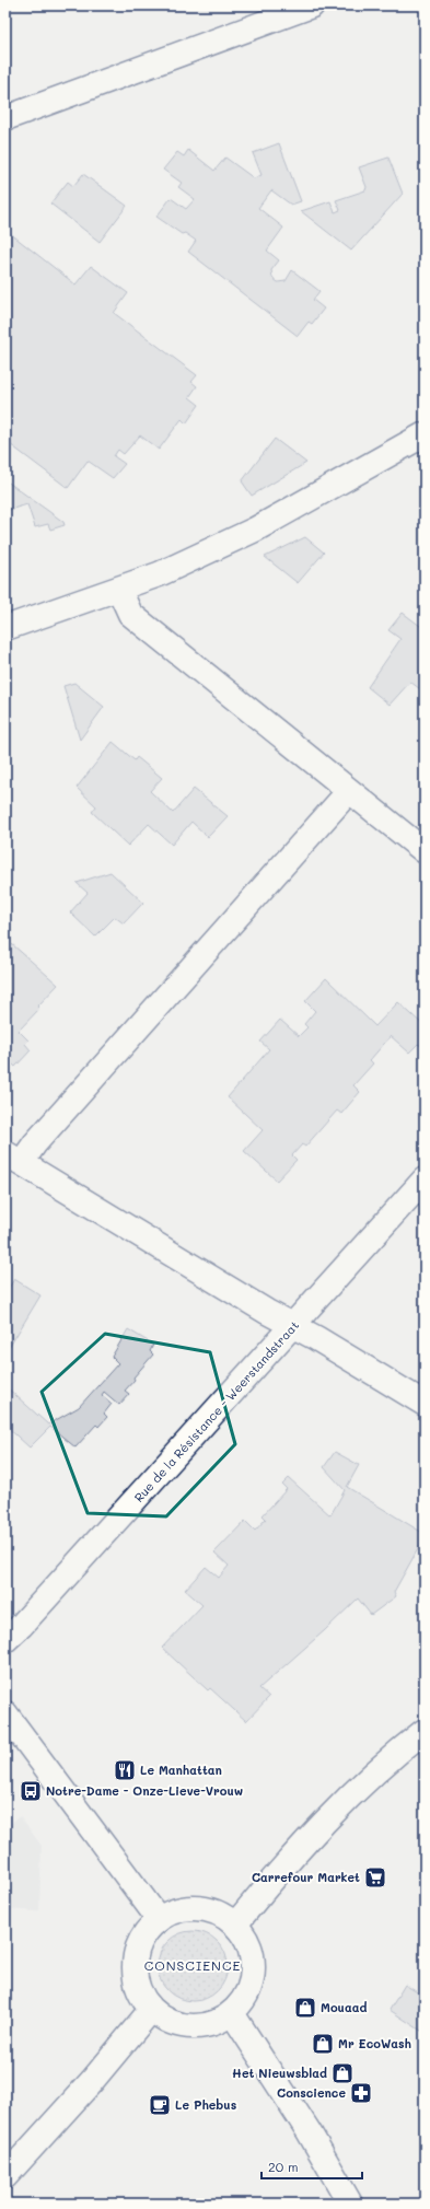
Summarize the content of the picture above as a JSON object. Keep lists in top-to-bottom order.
{
  "streets": {
    "street": ["Rue de la Résistance - Weerstandstraat"]
  },
  "districts": ["CONSCIENCE"],
  "places": {
    "restaurant": ["Le Manhattan"],
    "bus stop": ["Notre-Dame - Onze-Lieve-Vrouw"],
    "supermarket": ["Carrefour Market"],
    "shop": ["Mouaad", "Mr EcoWash", "Het Nieuwsblad"],
    "pharmacy": ["Conscience"],
    "cafe": ["Le Phebus"]
  },
  "scale_bar": "20 m"
}
